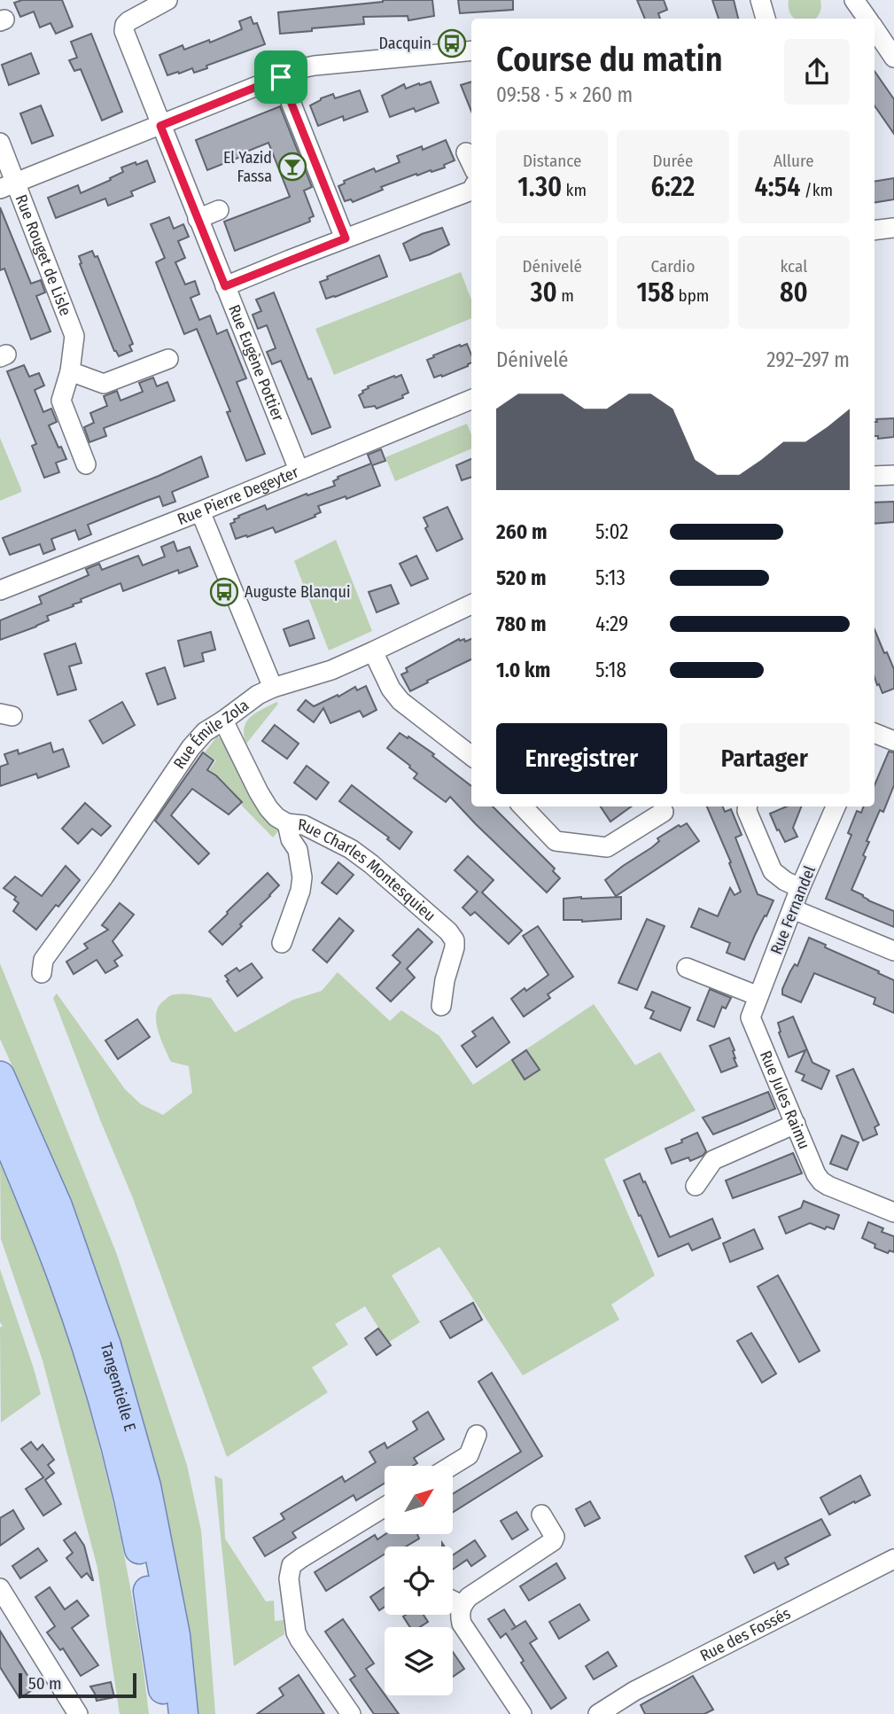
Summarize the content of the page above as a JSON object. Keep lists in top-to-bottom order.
{
  "streets": {
    "main road": ["Tangentielle E"],
    "street": [
      "Rue Rouget de Lisle",
      "Rue Eugène Pottier",
      "Rue Pierre Degeyter",
      "Rue Émile Zola",
      "Rue Charles Montesquieu",
      "Rue Fernandel",
      "Rue Jules Raimu",
      "Rue des Fossés"
    ]
  },
  "crossings": [
    ["Rue Eugène Pottier", "Rue Pierre Degeyter"],
    ["Rue Émile Zola", "Rue Charles Montesquieu"],
    ["Rue Fernandel", "Rue Jules Raimu"]
  ],
  "places": {
    "bus stop": ["Dacquin", "Auguste Blanqui"],
    "bar": ["El Yazid Fassa"]
  },
  "scale_bar": "50 m",
  "north": "top right",
  "page": {
    "heading": ["Course du matin", "09:58 · 5 × 260 m"],
    "stats": [
      ["Distance", "1.30 km"],
      ["Durée", "6:22"],
      ["Allure", "4:54 /km"],
      ["Dénivelé", "30 m"],
      ["Cardio", "158 bpm"],
      ["kcal", "80"]
    ],
    "chart": ["Dénivelé", "292–297 m"],
    "list": [
      {
        "name": "260 m",
        "note": "5:02"
      },
      {
        "name": "520 m",
        "note": "5:13"
      },
      {
        "name": "780 m",
        "note": "4:29"
      },
      {
        "name": "1.0 km",
        "note": "5:18"
      }
    ],
    "buttons": ["Enregistrer", "Partager"],
    "scale": "50 m"
  }
}
